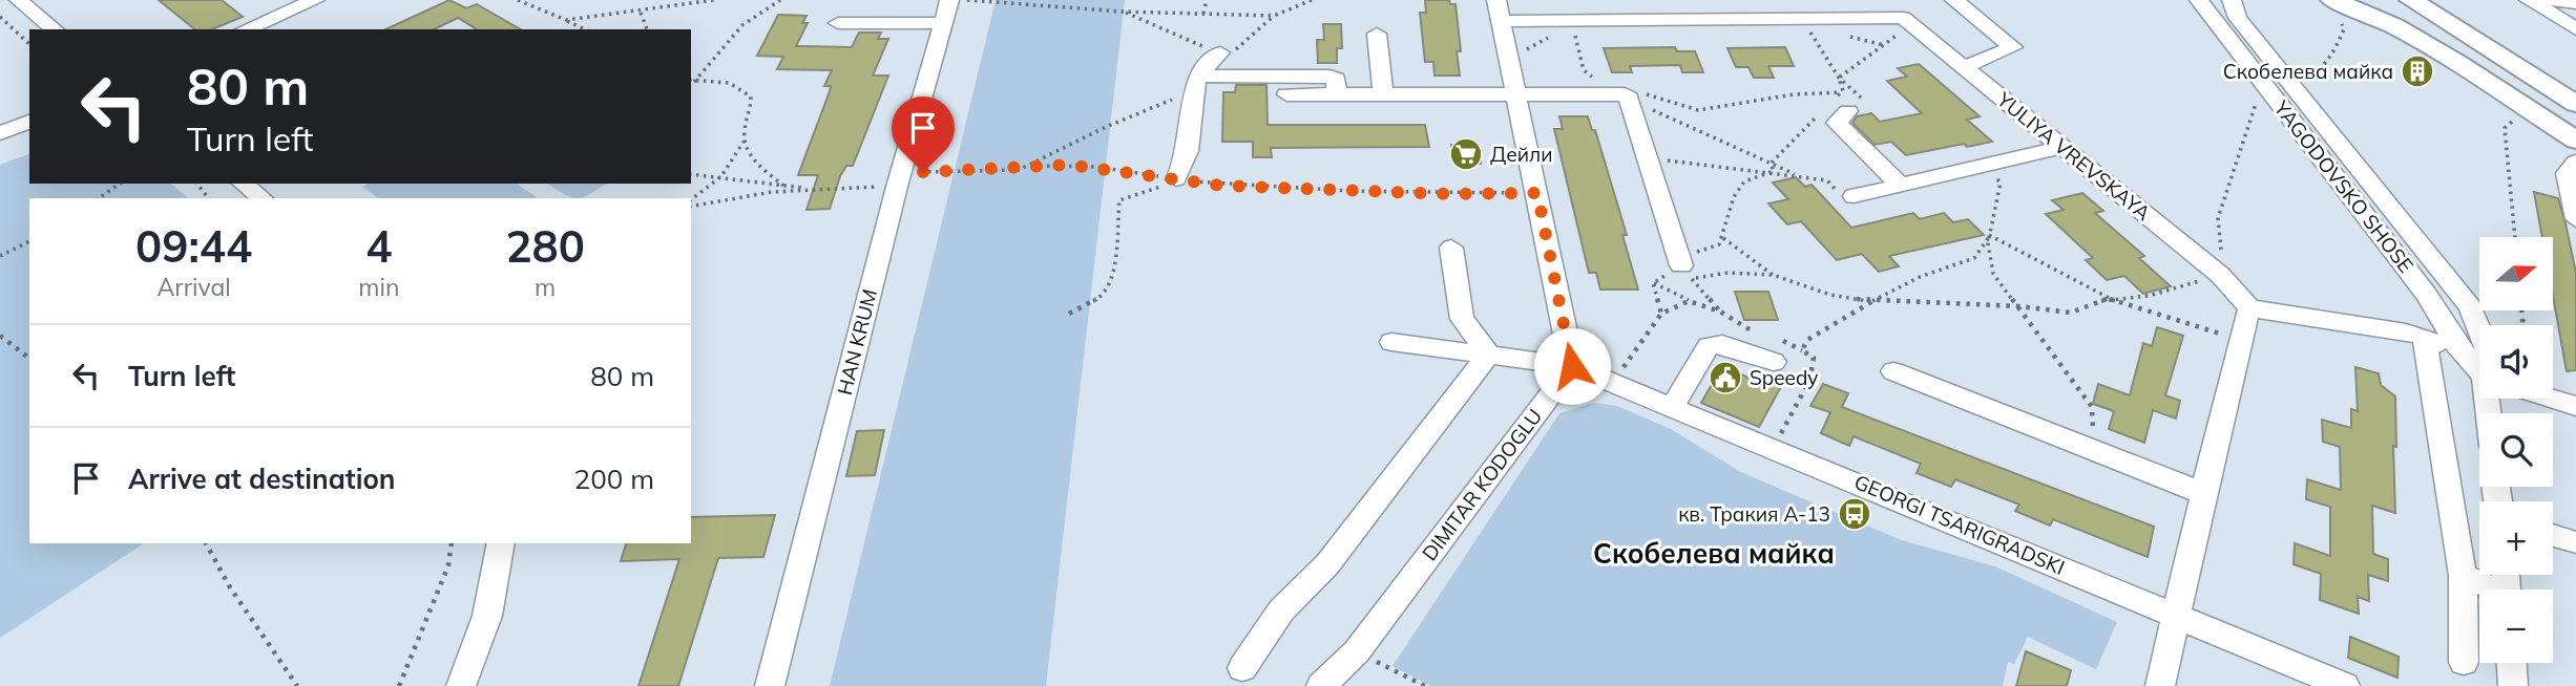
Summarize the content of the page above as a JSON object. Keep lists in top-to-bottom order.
{
  "streets": {
    "street": [
      "YULIYA VREVSKAYA",
      "YAGODOVSKO SHOSE",
      "HAN KRUM",
      "DIMITAR KODOGLU",
      "GEORGI TSARIGRADSKI"
    ]
  },
  "crossings": [
    ["DIMITAR KODOGLU", "GEORGI TSARIGRADSKI"]
  ],
  "districts": ["Скобелева майка"],
  "places": {
    "building": ["Скобелева майка"],
    "supermarket": ["Дейли"],
    "public building": ["Speedy"],
    "bus stop": ["кв. Тракия А-13"]
  },
  "north": "right",
  "page": {
    "turn": ["80 m", "Turn left"],
    "eta": [
      "09:44",
      "Arrival",
      "4",
      "min",
      "280",
      "m"
    ],
    "map_buttons": ["+", "−"],
    "list": [
      {
        "name": "Turn left",
        "value": "80 m"
      },
      {
        "name": "Arrive at destination",
        "value": "200 m"
      }
    ]
  }
}
